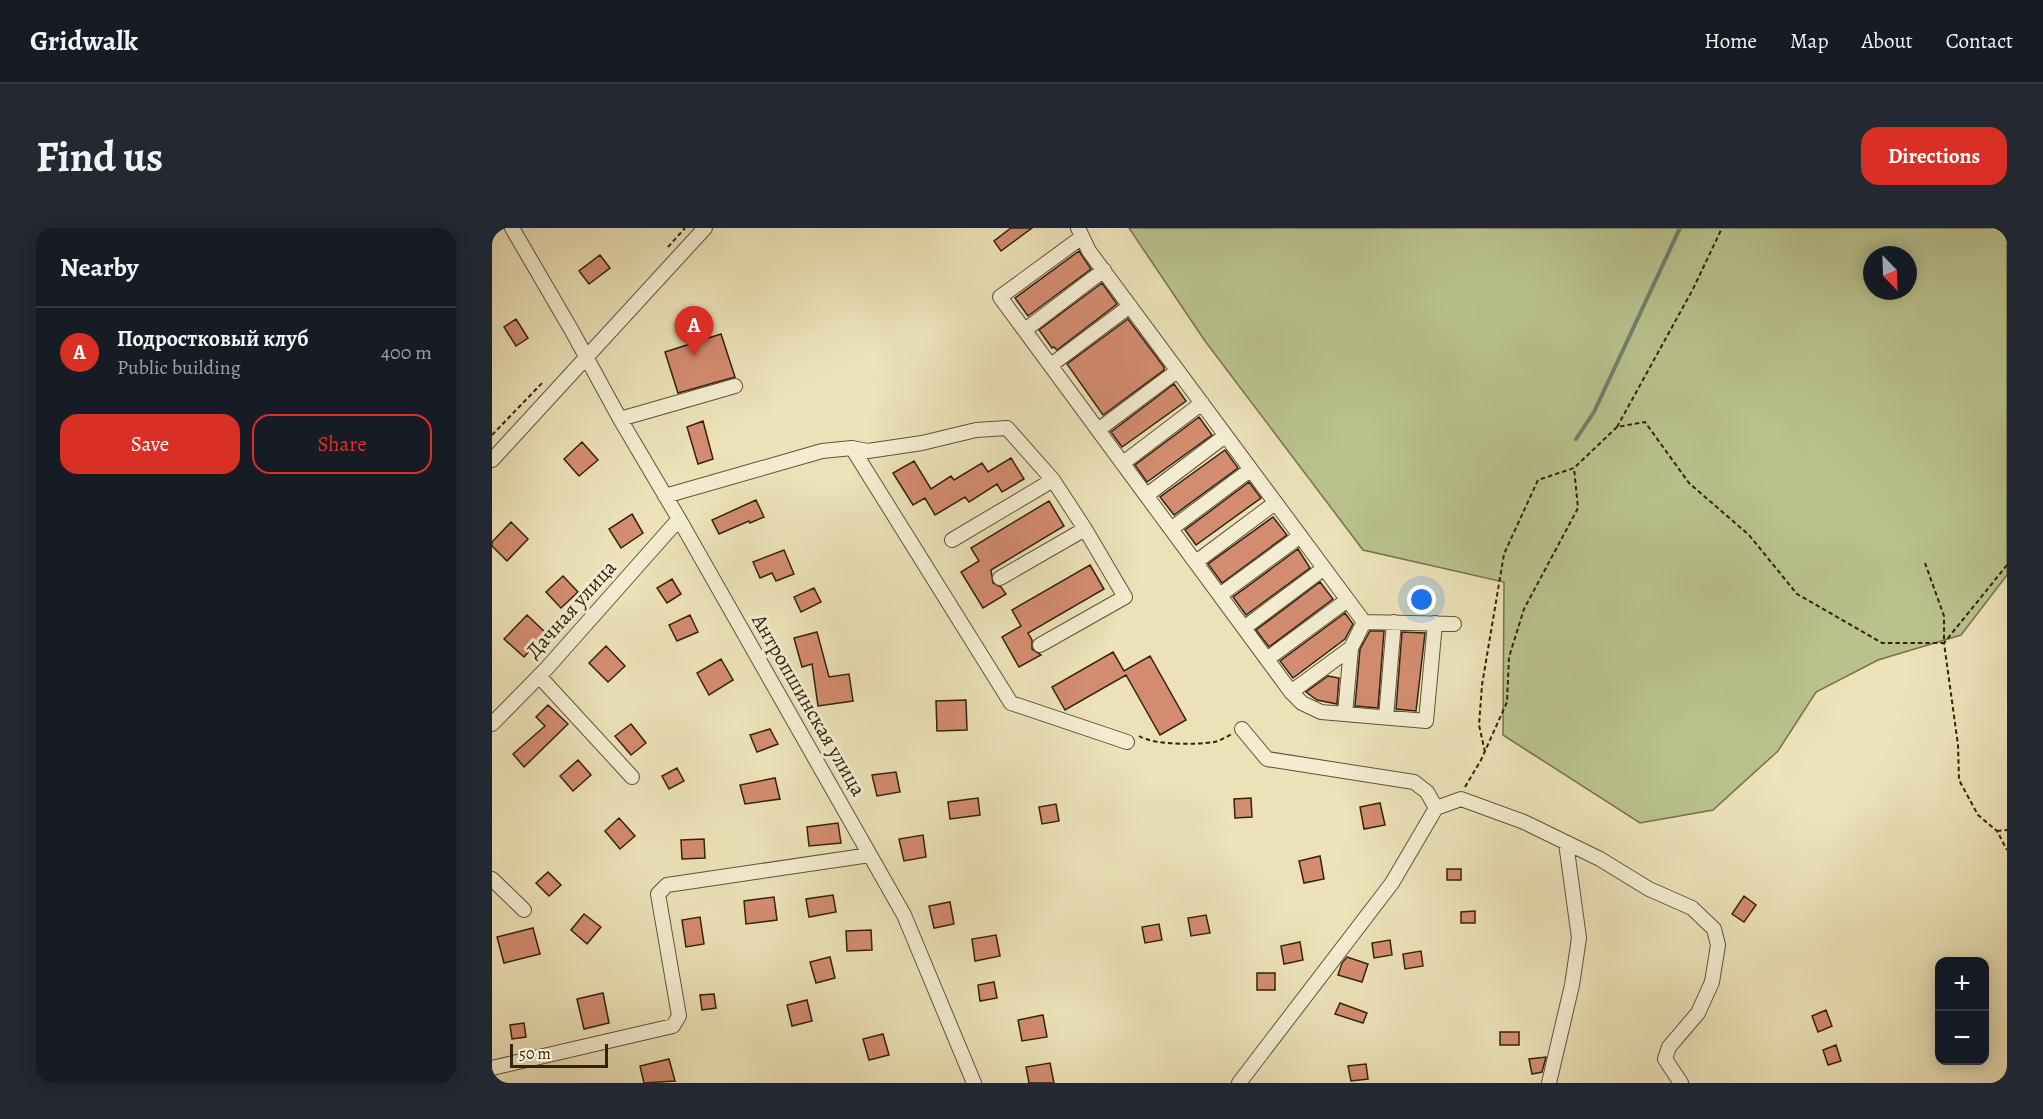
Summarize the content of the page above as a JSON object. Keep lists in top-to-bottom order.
{
  "streets": {
    "street": ["Дачная улица", "Антропшинская улица"]
  },
  "crossings": [
    ["Дачная улица", "Антропшинская улица"]
  ],
  "scale_bar": "50 m",
  "north": "bottom right",
  "page": {
    "header": "Gridwalk",
    "nav": [
      "Home",
      "Map",
      "About",
      "Contact"
    ],
    "buttons": [
      "Directions",
      ["Save", "Share"]
    ],
    "title": "Find us",
    "heading": "Nearby",
    "list": [
      {
        "mark": "A",
        "name": "Подростковый клуб",
        "note": "Public building",
        "value": "400 m"
      }
    ],
    "pins": "A",
    "map_buttons": ["+", "−"],
    "scale": "50 m"
  }
}
